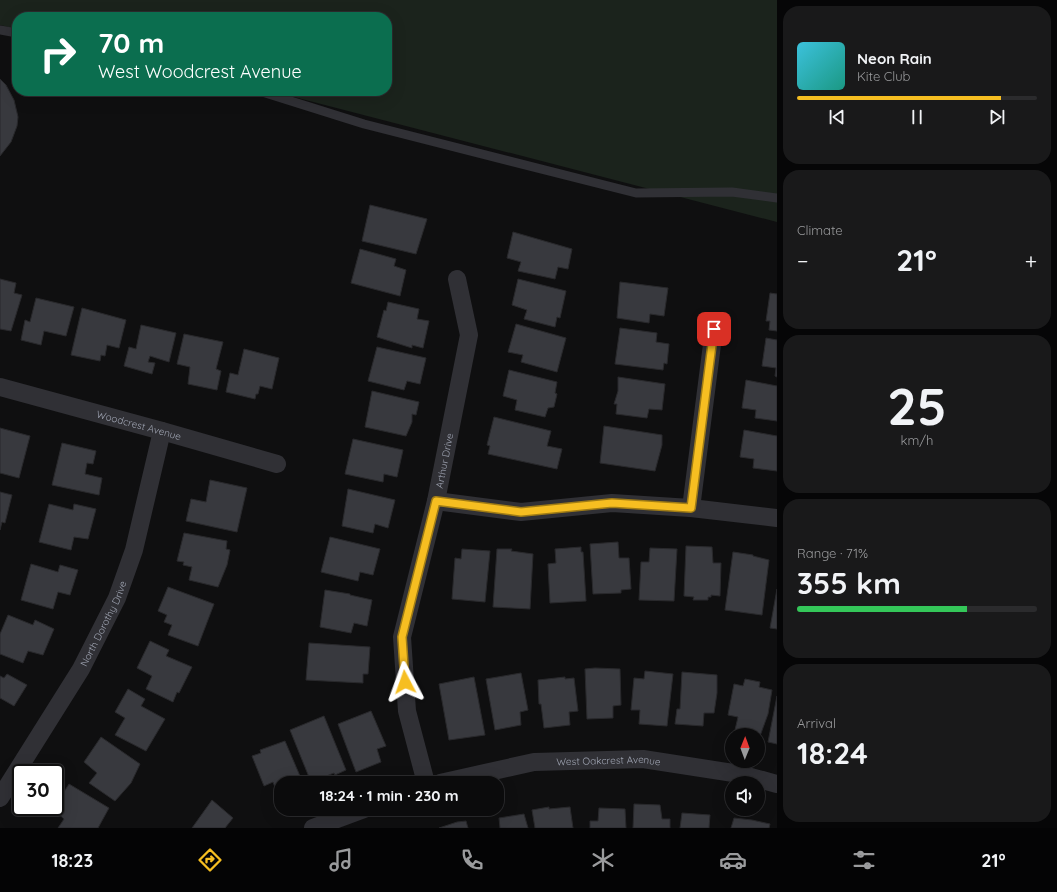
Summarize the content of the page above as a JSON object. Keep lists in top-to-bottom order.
{
  "streets": {
    "street": [
      "Woodcrest Avenue",
      "Arthur Drive",
      "North Dorothy Drive",
      "West Oakcrest Avenue"
    ]
  },
  "crossings": [
    ["Woodcrest Avenue", "North Dorothy Drive"]
  ],
  "north": "top",
  "page": {
    "turn": ["70 m", "West Woodcrest Avenue"],
    "song": ["Neon Rain", "Kite Club"],
    "tile": [
      "Climate",
      ["25", "km/h"],
      ["Range · 71%", "355 km"],
      ["Arrival", "18:24"]
    ],
    "heat": ["−", "21°", "+"],
    "limit": "30",
    "trip": "18:24 · 1 min · 230 m",
    "tabs": ["18:23", "21°"]
  }
}
